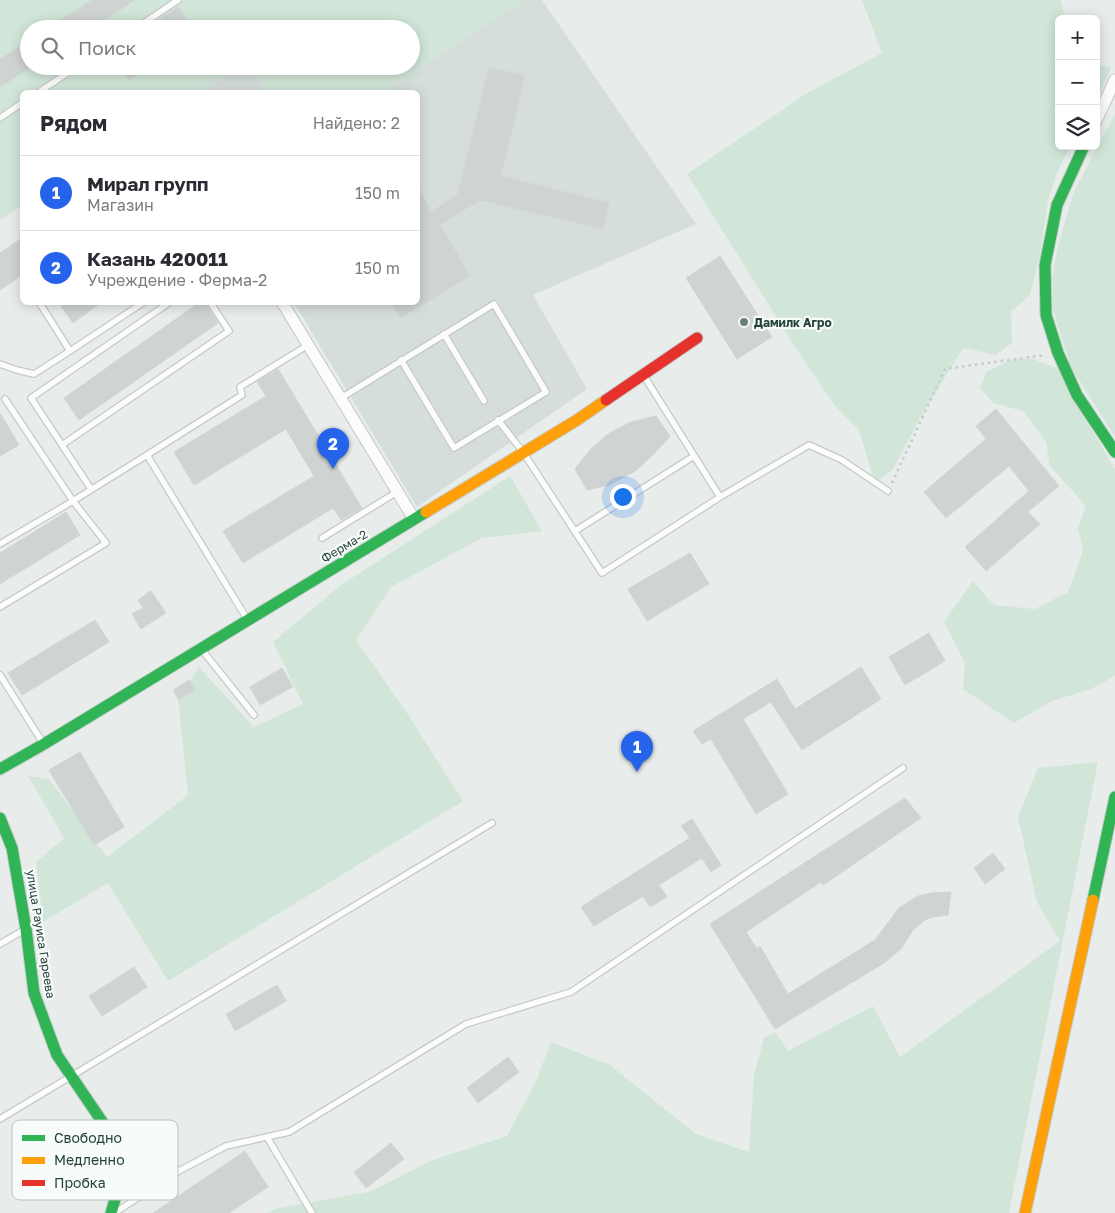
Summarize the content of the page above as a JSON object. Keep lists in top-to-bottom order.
{
  "streets": {
    "street": ["Ферма-2", "улица Рауиса Гареева"]
  },
  "places": ["Дамилк Агро"],
  "legend": ["Свободно", "Медленно", "Пробка"],
  "page": {
    "map_buttons": ["+", "−"],
    "search": "Поиск",
    "heading": ["Рядом", "Найдено: 2"],
    "list": [
      {
        "mark": "1",
        "name": "Мирал групп",
        "note": "Магазин",
        "value": "150 m"
      },
      {
        "mark": "2",
        "name": "Казань 420011",
        "note": "Учреждение · Ферма-2",
        "value": "150 m"
      }
    ],
    "pins": ["2", "1"]
  }
}
